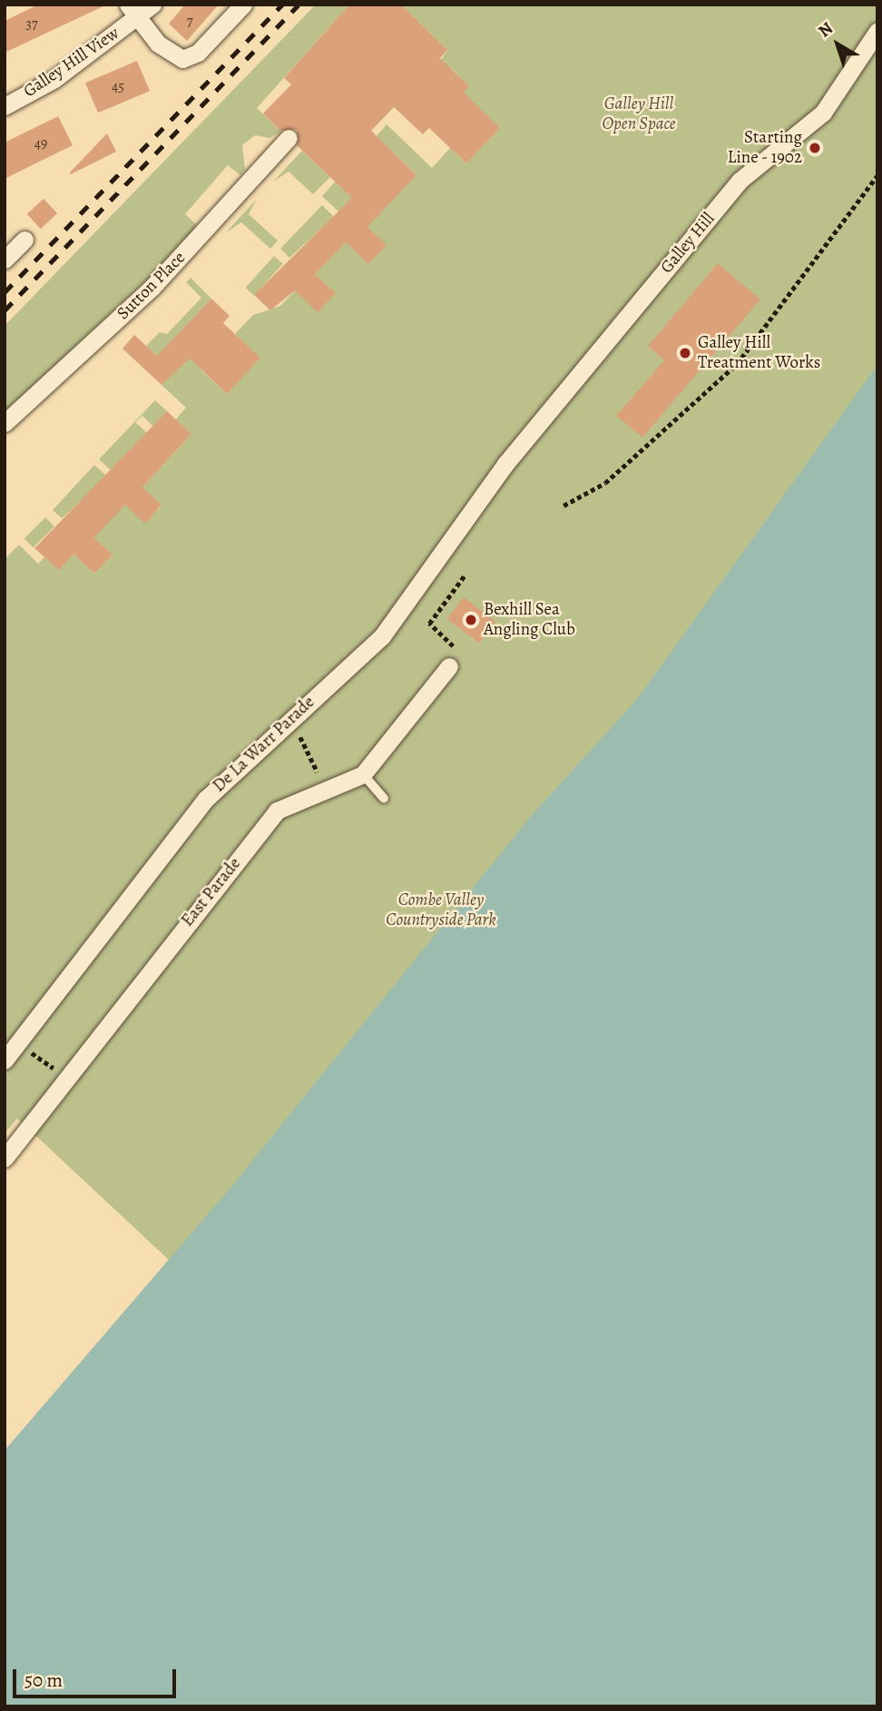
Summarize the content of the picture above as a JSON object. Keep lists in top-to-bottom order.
{
  "streets": {
    "street": [
      "Galley Hill View",
      "Galley Hill",
      "Sutton Place",
      "De La Warr Parade",
      "East Parade"
    ]
  },
  "crossings": [
    ["Galley Hill", "De La Warr Parade"]
  ],
  "parks": ["Galley Hill Open Space", "Combe Valley Countryside Park"],
  "places": ["Starting Line - 1902", "Galley Hill Treatment Works", "Bexhill Sea Angling Club"],
  "house_numbers": [
    "7",
    "37",
    "45",
    "49"
  ],
  "scale_bar": "50 m",
  "north": "top left"
}
